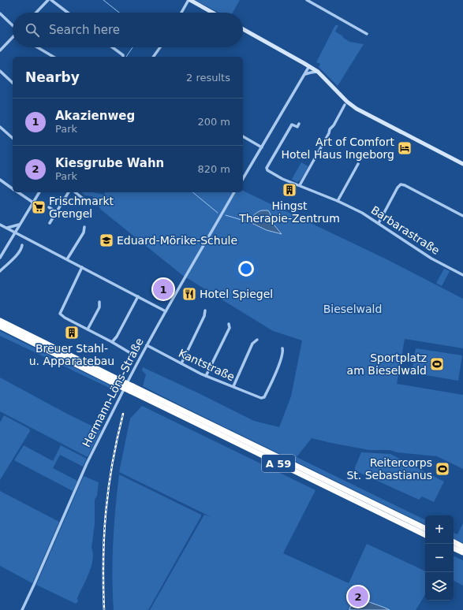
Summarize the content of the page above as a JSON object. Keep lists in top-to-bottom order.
{
  "streets": {
    "highway": ["A 59"],
    "street": ["Barbarastraße", "Kantstraße", "Hermann-Löns-Straße"]
  },
  "crossings": [
    ["Kantstraße", "Hermann-Löns-Straße"]
  ],
  "parks": ["Bieselwald"],
  "places": {
    "hotel": ["Art of Comfort Hotel Haus Ingeborg"],
    "building": ["Hingst Therapie-Zentrum", "Breuer Stahl- u. Apparatebau"],
    "supermarket": ["Frischmarkt Grengel"],
    "school or university": ["Eduard-Mörike-Schule"],
    "restaurant": ["Hotel Spiegel"],
    "sports": ["Sportplatz am Bieselwald", "Reitercorps St. Sebastianus"]
  },
  "page": {
    "search": "Search here",
    "heading": ["Nearby", "2 results"],
    "list": [
      {
        "mark": "1",
        "name": "Akazienweg",
        "note": "Park",
        "value": "200 m"
      },
      {
        "mark": "2",
        "name": "Kiesgrube Wahn",
        "note": "Park",
        "value": "820 m"
      }
    ],
    "pins": ["1", "2"],
    "map_buttons": ["+", "−"]
  }
}
